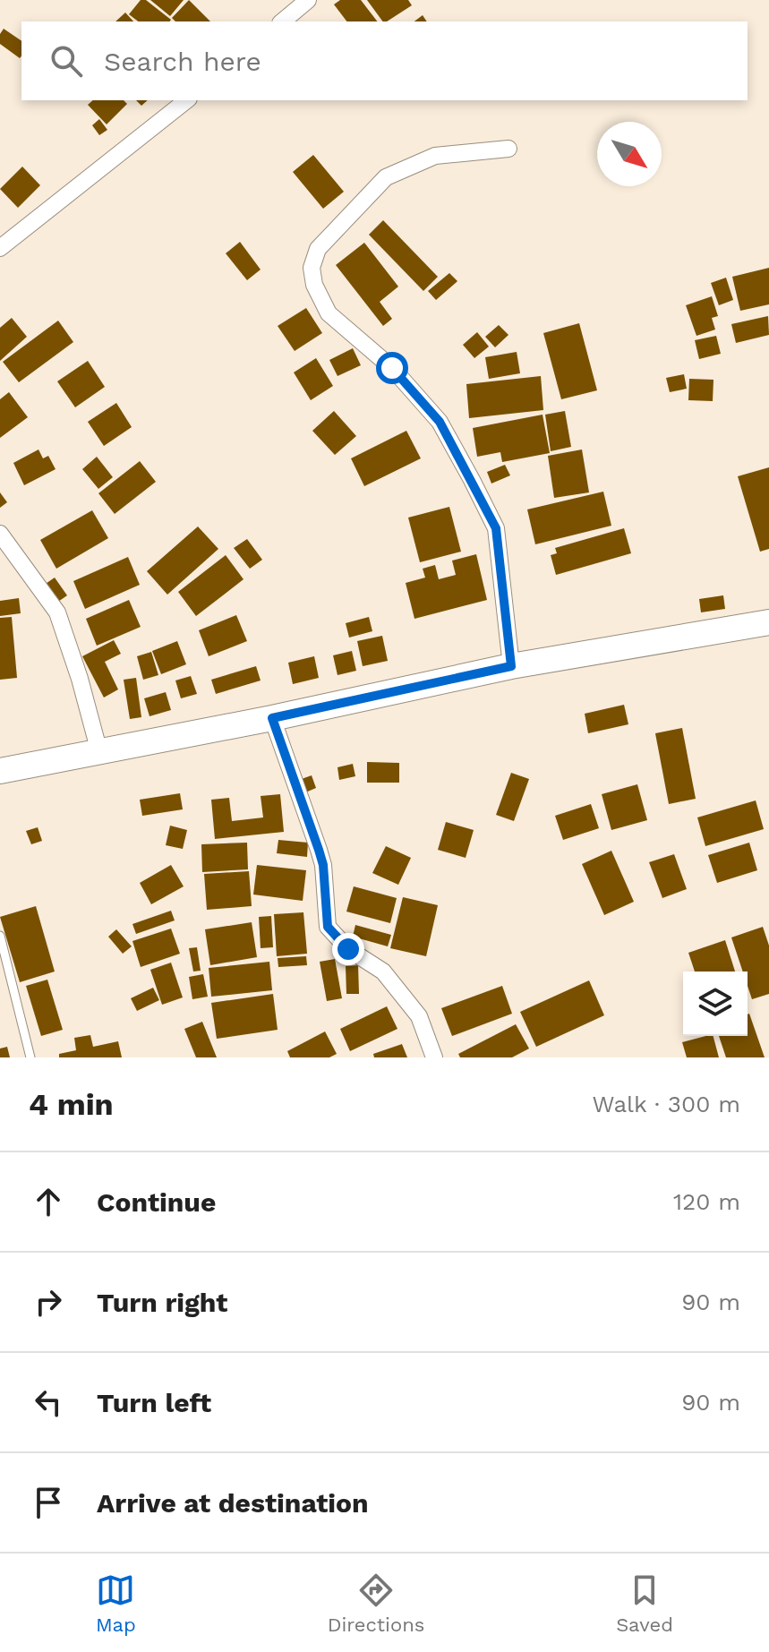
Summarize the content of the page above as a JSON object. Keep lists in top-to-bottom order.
{
  "north": "bottom right",
  "page": {
    "search": "Search here",
    "heading": ["4 min", "Walk · 300 m"],
    "list": [
      ["Continue", "120 m"],
      ["Turn right", "90 m"],
      ["Turn left", "90 m"],
      "Arrive at destination"
    ],
    "nav": ["Map", "Directions", "Saved"]
  }
}
